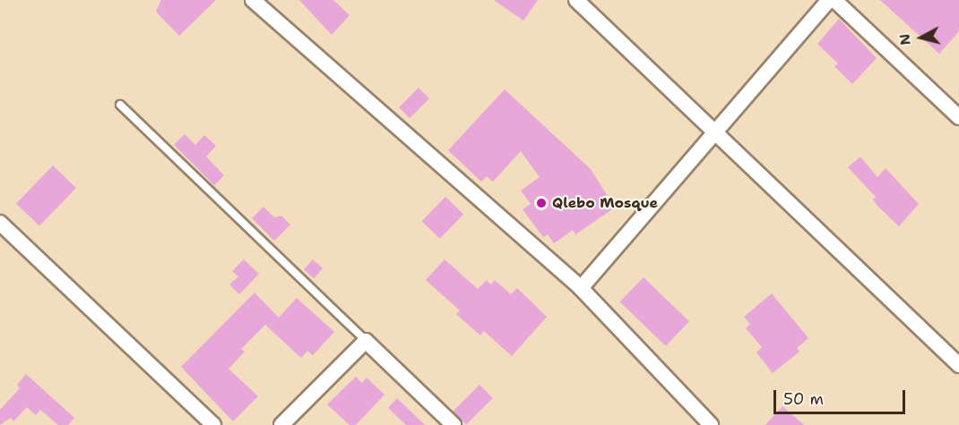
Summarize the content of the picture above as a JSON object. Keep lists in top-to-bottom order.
{
  "places": ["Qlebo Mosque"],
  "scale_bar": "50 m",
  "north": "left"
}
